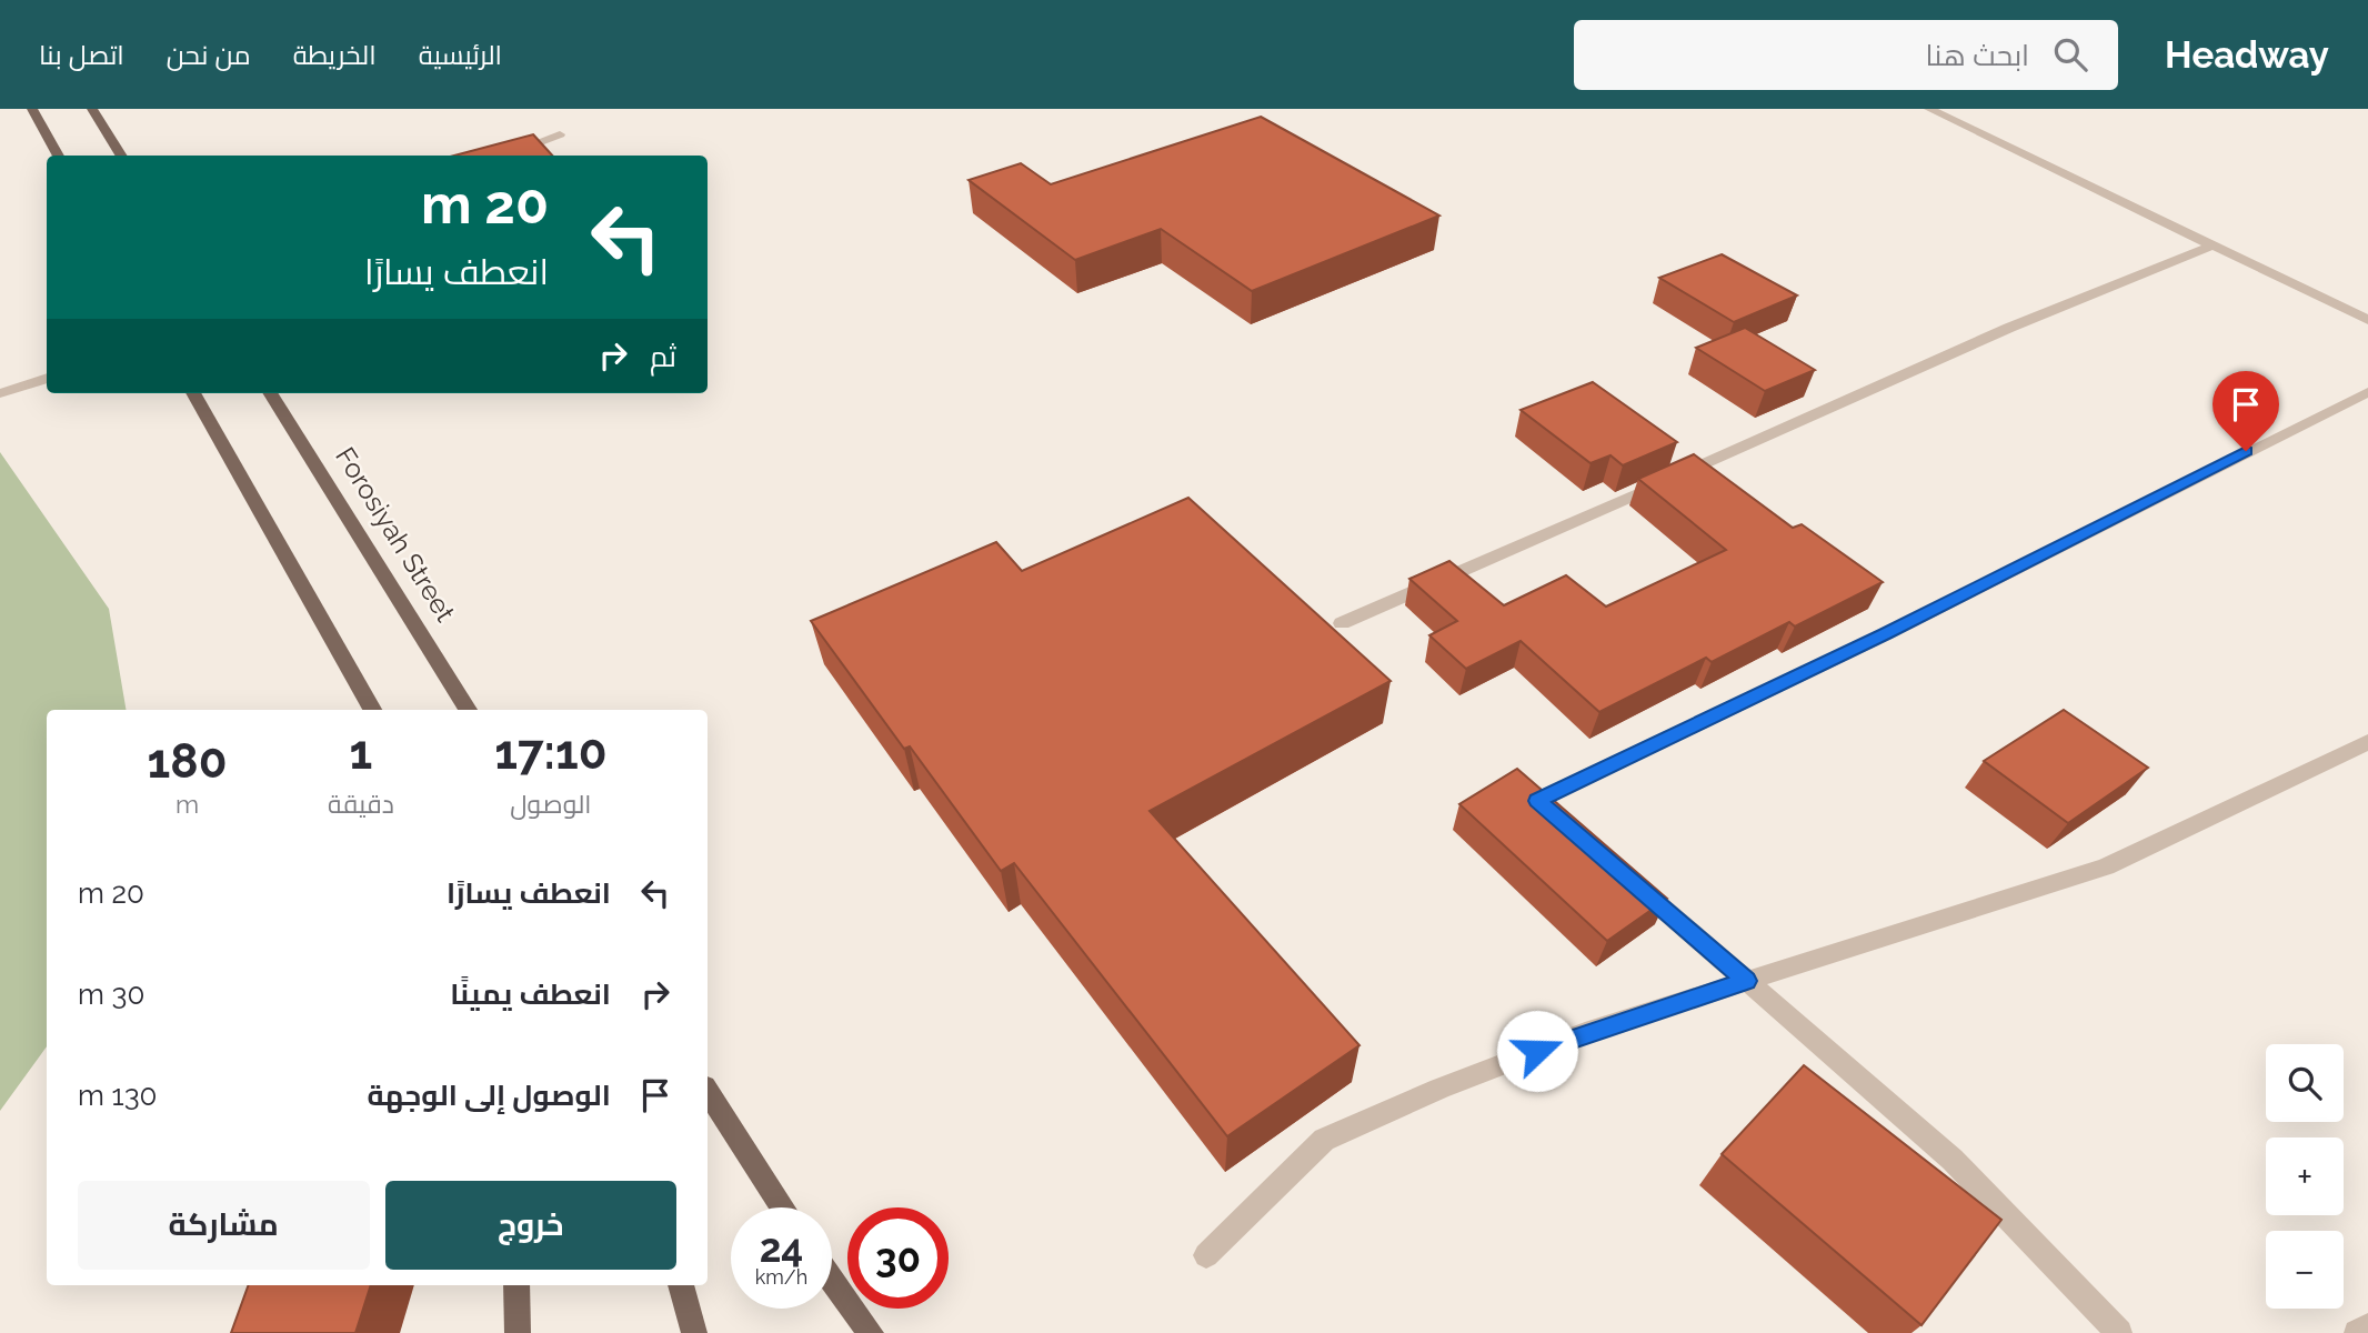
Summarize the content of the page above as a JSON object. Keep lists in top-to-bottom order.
{
  "streets": {
    "main road": ["Forosiyah Street"]
  },
  "page": {
    "header": "Headway",
    "search": "ابحث هنا",
    "nav": [
      "الرئيسية",
      "الخريطة",
      "من نحن",
      "اتصل بنا"
    ],
    "turn": ["20 m", "انعطف يسارًا"],
    "then": "ثم",
    "eta": [
      "17:10",
      "الوصول",
      "1",
      "دقيقة",
      "180",
      "m"
    ],
    "list": [
      {
        "name": "انعطف يسارًا",
        "value": "20 m"
      },
      {
        "name": "انعطف يمينًا",
        "value": "30 m"
      },
      {
        "name": "الوصول إلى الوجهة",
        "value": "130 m"
      }
    ],
    "map_buttons": ["+", "−"],
    "buttons": ["خروج", "مشاركة"],
    "speed": "24 km/h",
    "limit": "30"
  }
}
